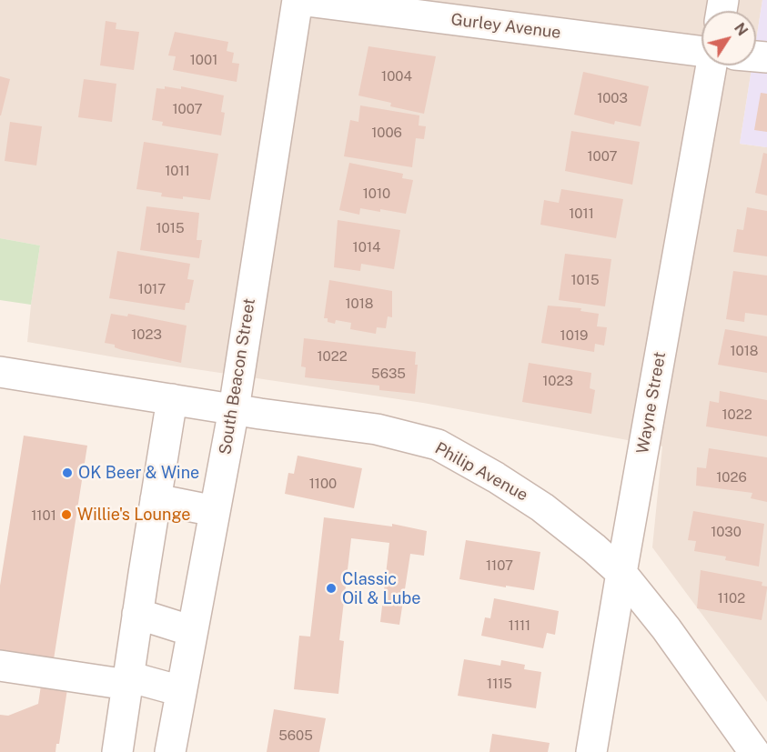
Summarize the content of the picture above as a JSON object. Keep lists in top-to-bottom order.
{
  "streets": {
    "street": [
      "Gurley Avenue",
      "South Beacon Street",
      "Wayne Street",
      "Philip Avenue"
    ]
  },
  "crossings": [
    ["Gurley Avenue", "South Beacon Street"],
    ["South Beacon Street", "Philip Avenue"],
    ["Wayne Street", "Philip Avenue"]
  ],
  "places": ["OK Beer & Wine", "Willie's Lounge", "Classic Oil & Lube"],
  "house_numbers": [
    "1001",
    "1004",
    "1003",
    "1007",
    "1006",
    "1007",
    "1011",
    "1010",
    "1011",
    "1015",
    "1014",
    "1015",
    "1017",
    "1018",
    "1023",
    "1019",
    "1018",
    "1022",
    "5635",
    "1023",
    "1022",
    "1026",
    "1100",
    "1101",
    "1030",
    "1107",
    "1102",
    "1111",
    "1115",
    "5605"
  ],
  "north": "top right"
}
